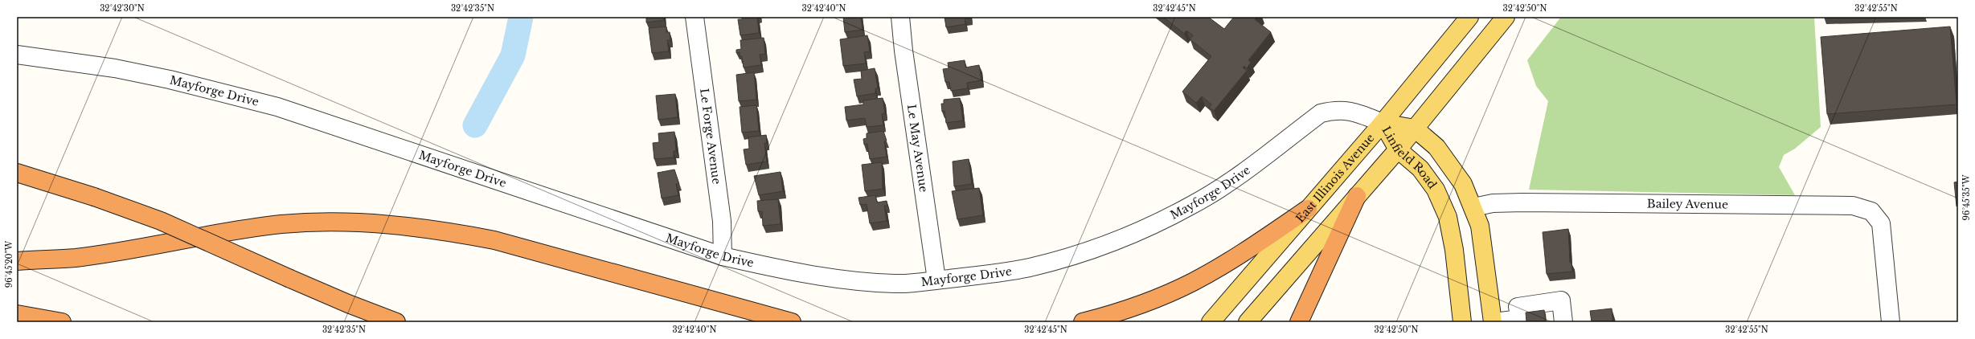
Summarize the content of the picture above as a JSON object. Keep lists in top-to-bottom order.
{
  "streets": {
    "main road": ["Linfield Road", "East Illinois Avenue"],
    "street": [
      "Mayforge Drive",
      "Le Forge Avenue",
      "Le May Avenue",
      "Bailey Avenue"
    ]
  },
  "crossings": [
    ["Mayforge Drive", "Le Forge Avenue"],
    ["Mayforge Drive", "Le May Avenue"],
    ["Mayforge Drive", "Linfield Road"],
    ["Mayforge Drive", "East Illinois Avenue"],
    ["Linfield Road", "East Illinois Avenue"],
    ["Linfield Road", "Bailey Avenue"]
  ],
  "coordinates": [
    "32°42'30\"N",
    "32°42'35\"N",
    "32°42'40\"N",
    "32°42'45\"N",
    "32°42'50\"N",
    "32°42'55\"N",
    "96°45'35\"W",
    "96°45'20\"W"
  ]
}
